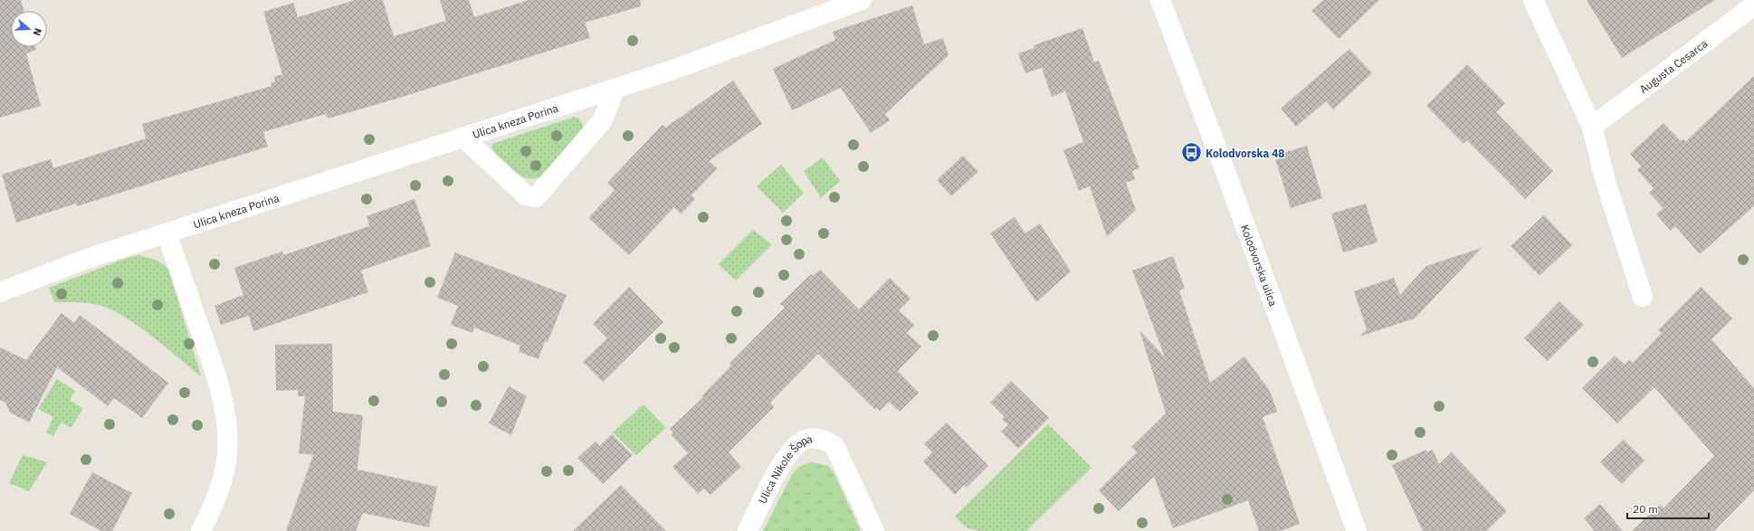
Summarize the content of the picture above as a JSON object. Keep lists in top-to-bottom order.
{
  "streets": {
    "street": [
      "Augusta Cesarca",
      "Ulica kneza Porina",
      "Kolodvorska ulica",
      "Ulica Nikole Šopa"
    ]
  },
  "places": {
    "bus stop": ["Kolodvorska 48"]
  },
  "scale_bar": "20 m",
  "north": "right"
}
